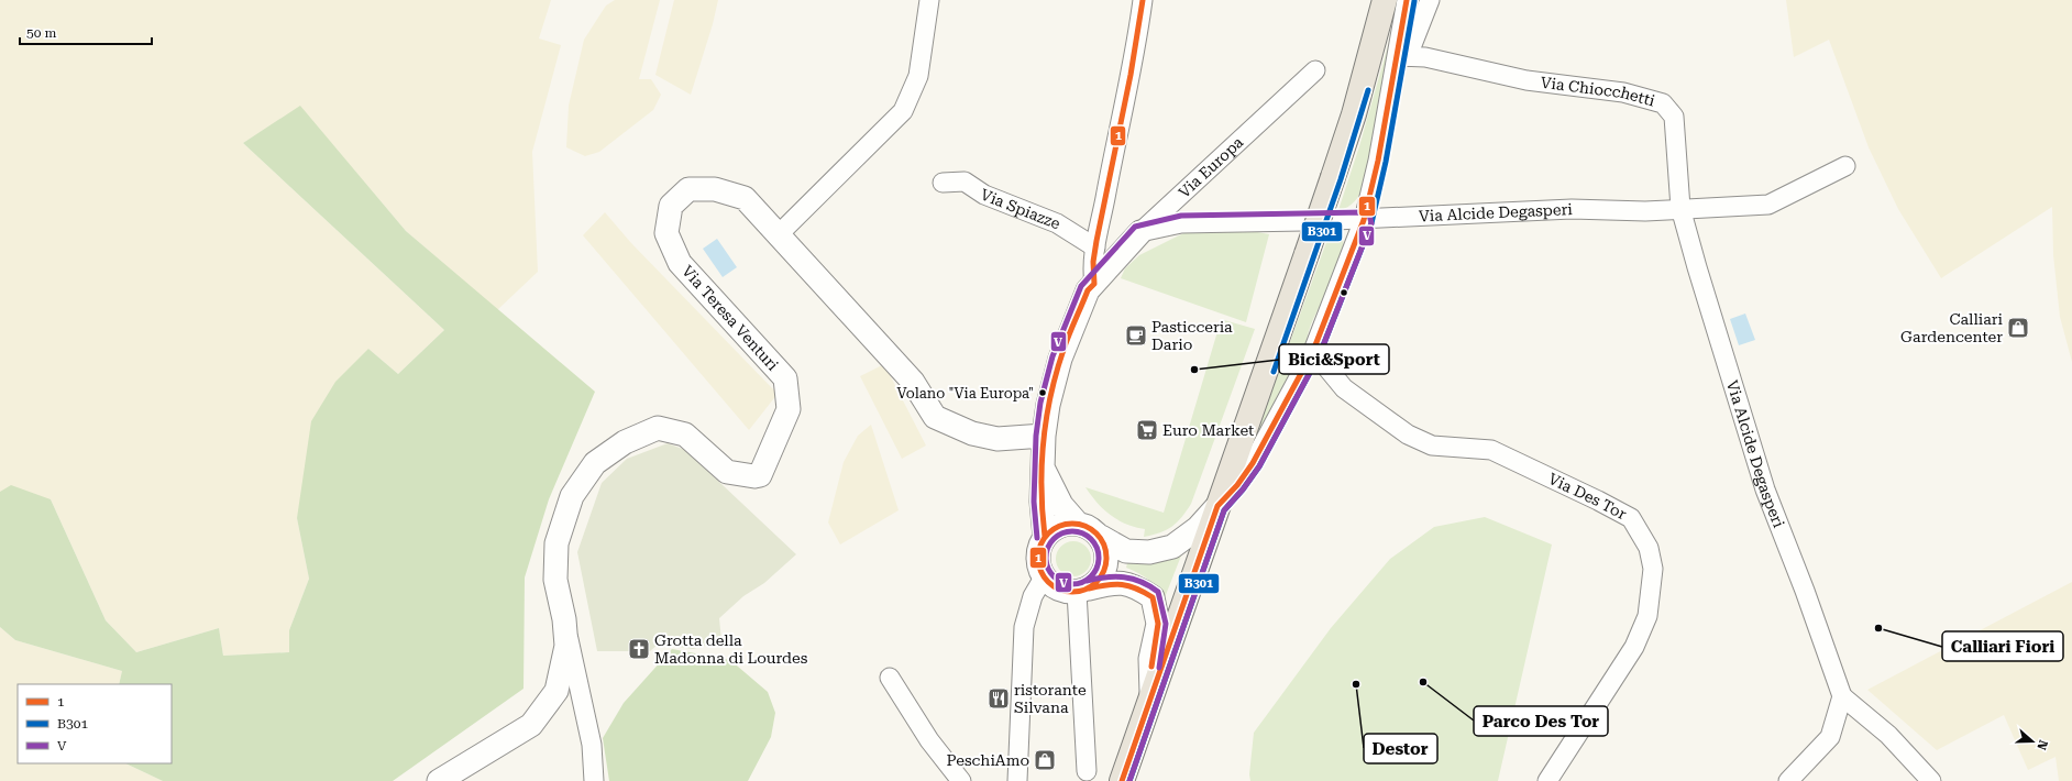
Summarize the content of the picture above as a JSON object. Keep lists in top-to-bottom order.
{
  "streets": {
    "street": [
      "Via Chiocchetti",
      "Via Europa",
      "Via Spiazze",
      "Via Alcide Degasperi",
      "Via Teresa Venturi",
      "Via Des Tor"
    ]
  },
  "crossings": [
    ["Via Chiocchetti", "Via Alcide Degasperi"],
    ["Via Europa", "Via Teresa Venturi"]
  ],
  "places": {
    "shop": ["Calliari Gardencenter", "PeschiAmo"],
    "cafe": ["Pasticceria Dario"],
    "other": [
      "Bici&Sport",
      "Volano \"Via Europa\"",
      "Calliari Fiori",
      "Parco Des Tor",
      "Destor"
    ],
    "supermarket": ["Euro Market"],
    "church": ["Grotta della Madonna di Lourdes"],
    "restaurant": ["ristorante Silvana"]
  },
  "lines": ["transit line 1", "transit line B301", "transit line V"],
  "legend": ["1", "B301", "V"],
  "scale_bar": "50 m",
  "north": "right"
}
